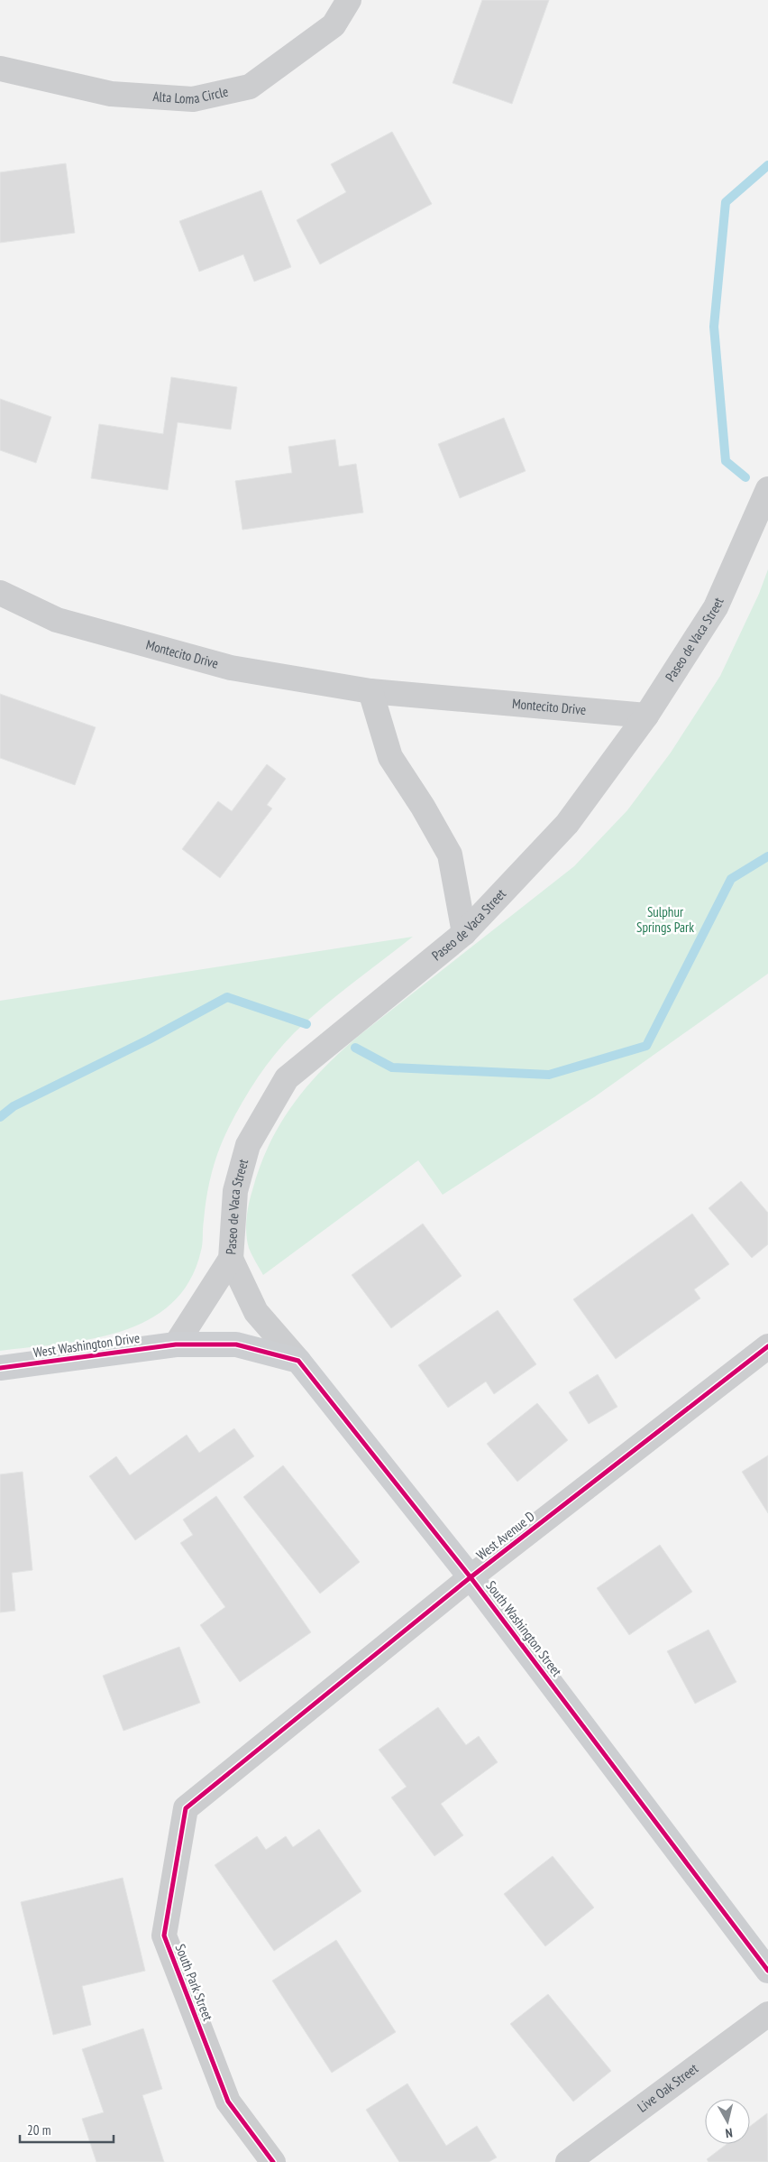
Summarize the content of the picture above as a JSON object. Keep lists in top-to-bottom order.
{
  "streets": {
    "street": [
      "Alta Loma Circle",
      "Paseo de Vaca Street",
      "Montecito Drive",
      "West Washington Drive",
      "West Avenue D",
      "South Washington Street",
      "South Park Street",
      "Live Oak Street"
    ]
  },
  "crossings": [
    ["Paseo de Vaca Street", "Montecito Drive"],
    ["Paseo de Vaca Street", "West Washington Drive"],
    ["West Avenue D", "South Washington Street"],
    ["West Avenue D", "South Park Street"]
  ],
  "parks": ["Sulphur Springs Park"],
  "scale_bar": "20 m",
  "north": "bottom"
}
